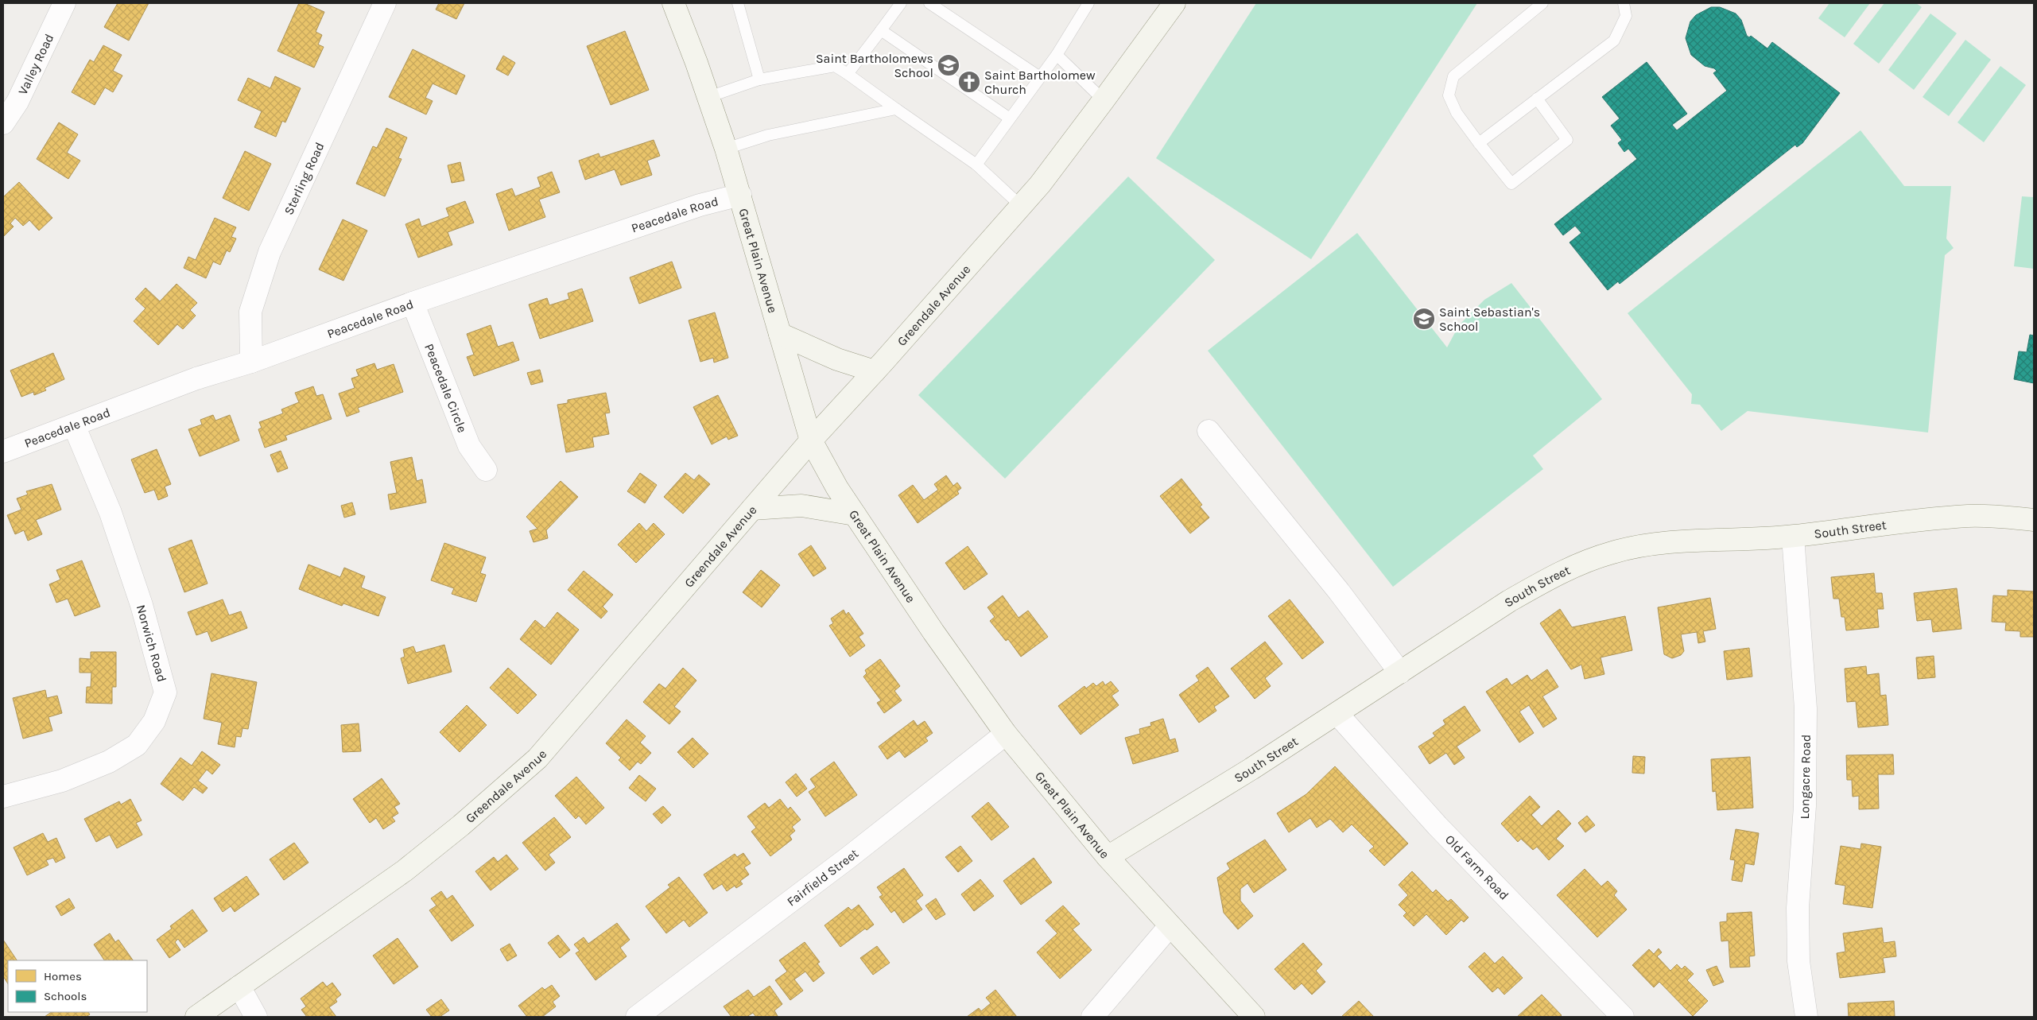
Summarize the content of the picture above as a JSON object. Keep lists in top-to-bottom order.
{
  "streets": {
    "main road": ["Great Plain Avenue", "Greendale Avenue", "South Street"],
    "street": [
      "Valley Road",
      "Sterling Road",
      "Peacedale Road",
      "Peacedale Circle",
      "Norwich Road",
      "Longacre Road",
      "Old Farm Road",
      "Fairfield Street"
    ]
  },
  "crossings": [
    ["Sterling Road", "Peacedale Road"],
    ["Peacedale Road", "Great Plain Avenue"],
    ["Peacedale Road", "Peacedale Circle"],
    ["Peacedale Road", "Norwich Road"],
    ["Great Plain Avenue", "Greendale Avenue"],
    ["Great Plain Avenue", "South Street"],
    ["Great Plain Avenue", "Fairfield Street"],
    ["South Street", "Longacre Road"],
    ["South Street", "Old Farm Road"]
  ],
  "places": {
    "school or university": ["Saint Bartholomews School", "Saint Sebastian's School"],
    "church": ["Saint Bartholomew Church"]
  },
  "legend": ["Homes", "Schools"]
}
